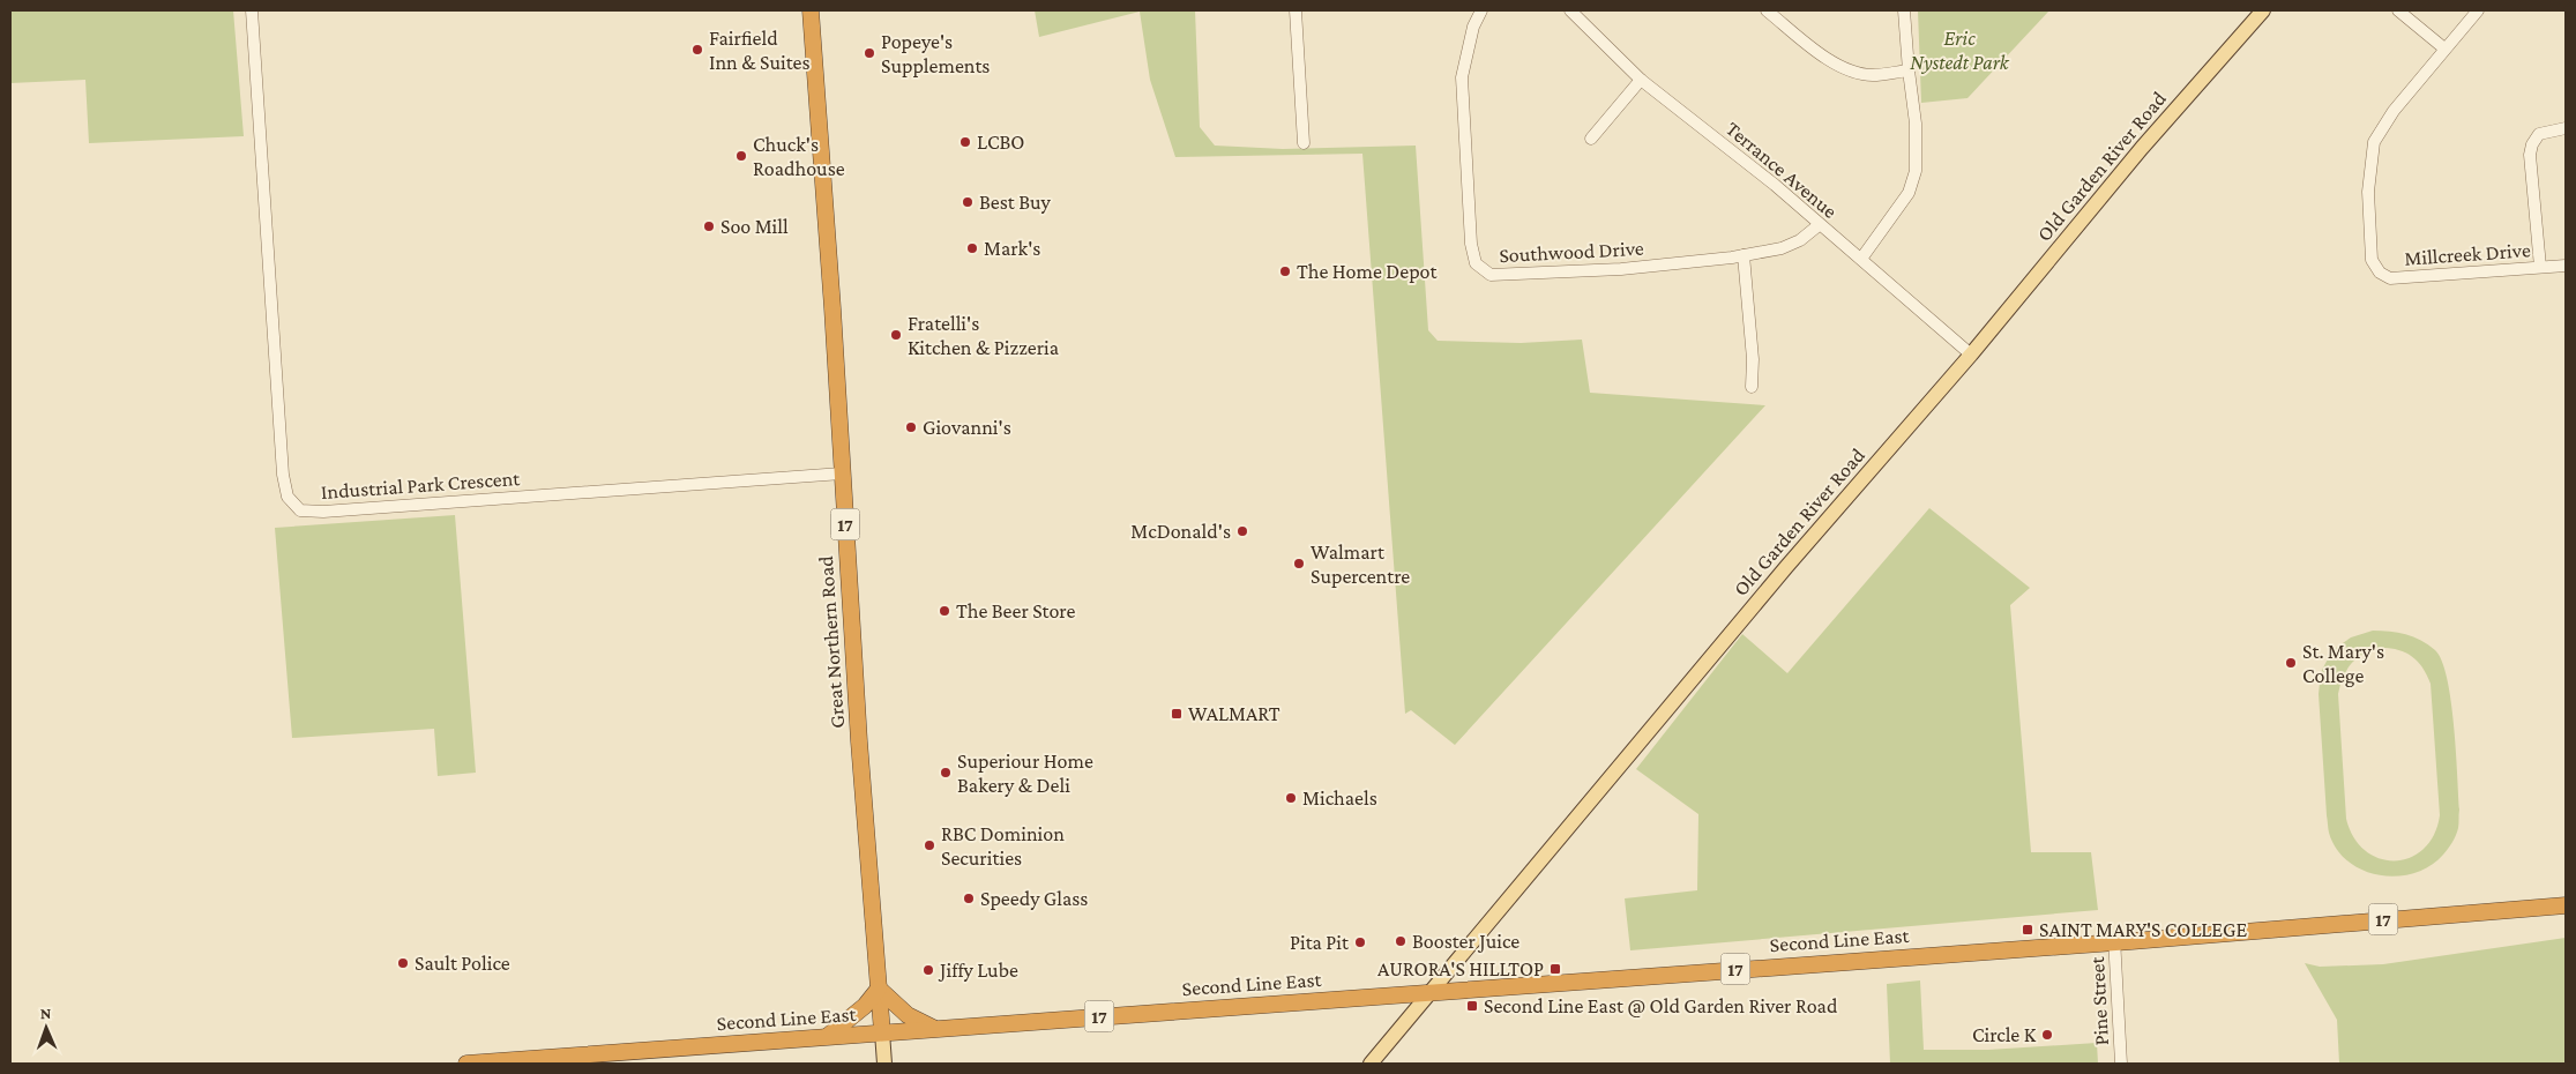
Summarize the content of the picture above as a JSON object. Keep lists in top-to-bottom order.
{
  "streets": {
    "highway": ["17", "Great Northern Road", "Second Line East"],
    "main road": ["Old Garden River Road"],
    "street": [
      "Terrance Avenue",
      "Southwood Drive",
      "Millcreek Drive",
      "Industrial Park Crescent",
      "Pine Street"
    ]
  },
  "crossings": [
    ["Old Garden River Road", "Terrance Avenue"],
    ["Old Garden River Road", "Second Line East"],
    ["Terrance Avenue", "Southwood Drive"],
    ["Industrial Park Crescent", "Great Northern Road"],
    ["Great Northern Road", "Second Line East"],
    ["Second Line East", "Pine Street"]
  ],
  "parks": ["Eric Nystedt Park"],
  "places": {
    "other": [
      "Fairfield Inn & Suites",
      "Popeye's Supplements",
      "LCBO",
      "Chuck's Roadhouse",
      "Best Buy",
      "Soo Mill",
      "Mark's",
      "The Home Depot",
      "Fratelli's Kitchen & Pizzeria",
      "Giovanni's",
      "McDonald's",
      "Walmart Supercentre",
      "The Beer Store",
      "St. Mary's College",
      "Superiour Home Bakery & Deli",
      "Michaels",
      "RBC Dominion Securities",
      "Speedy Glass",
      "Booster Juice",
      "Pita Pit",
      "Sault Police",
      "Jiffy Lube",
      "Circle K"
    ],
    "transit": [
      "WALMART",
      "SAINT MARY'S COLLEGE",
      "AURORA'S HILLTOP",
      "Second Line East @ Old Garden River Road"
    ]
  },
  "north": "top"
}
